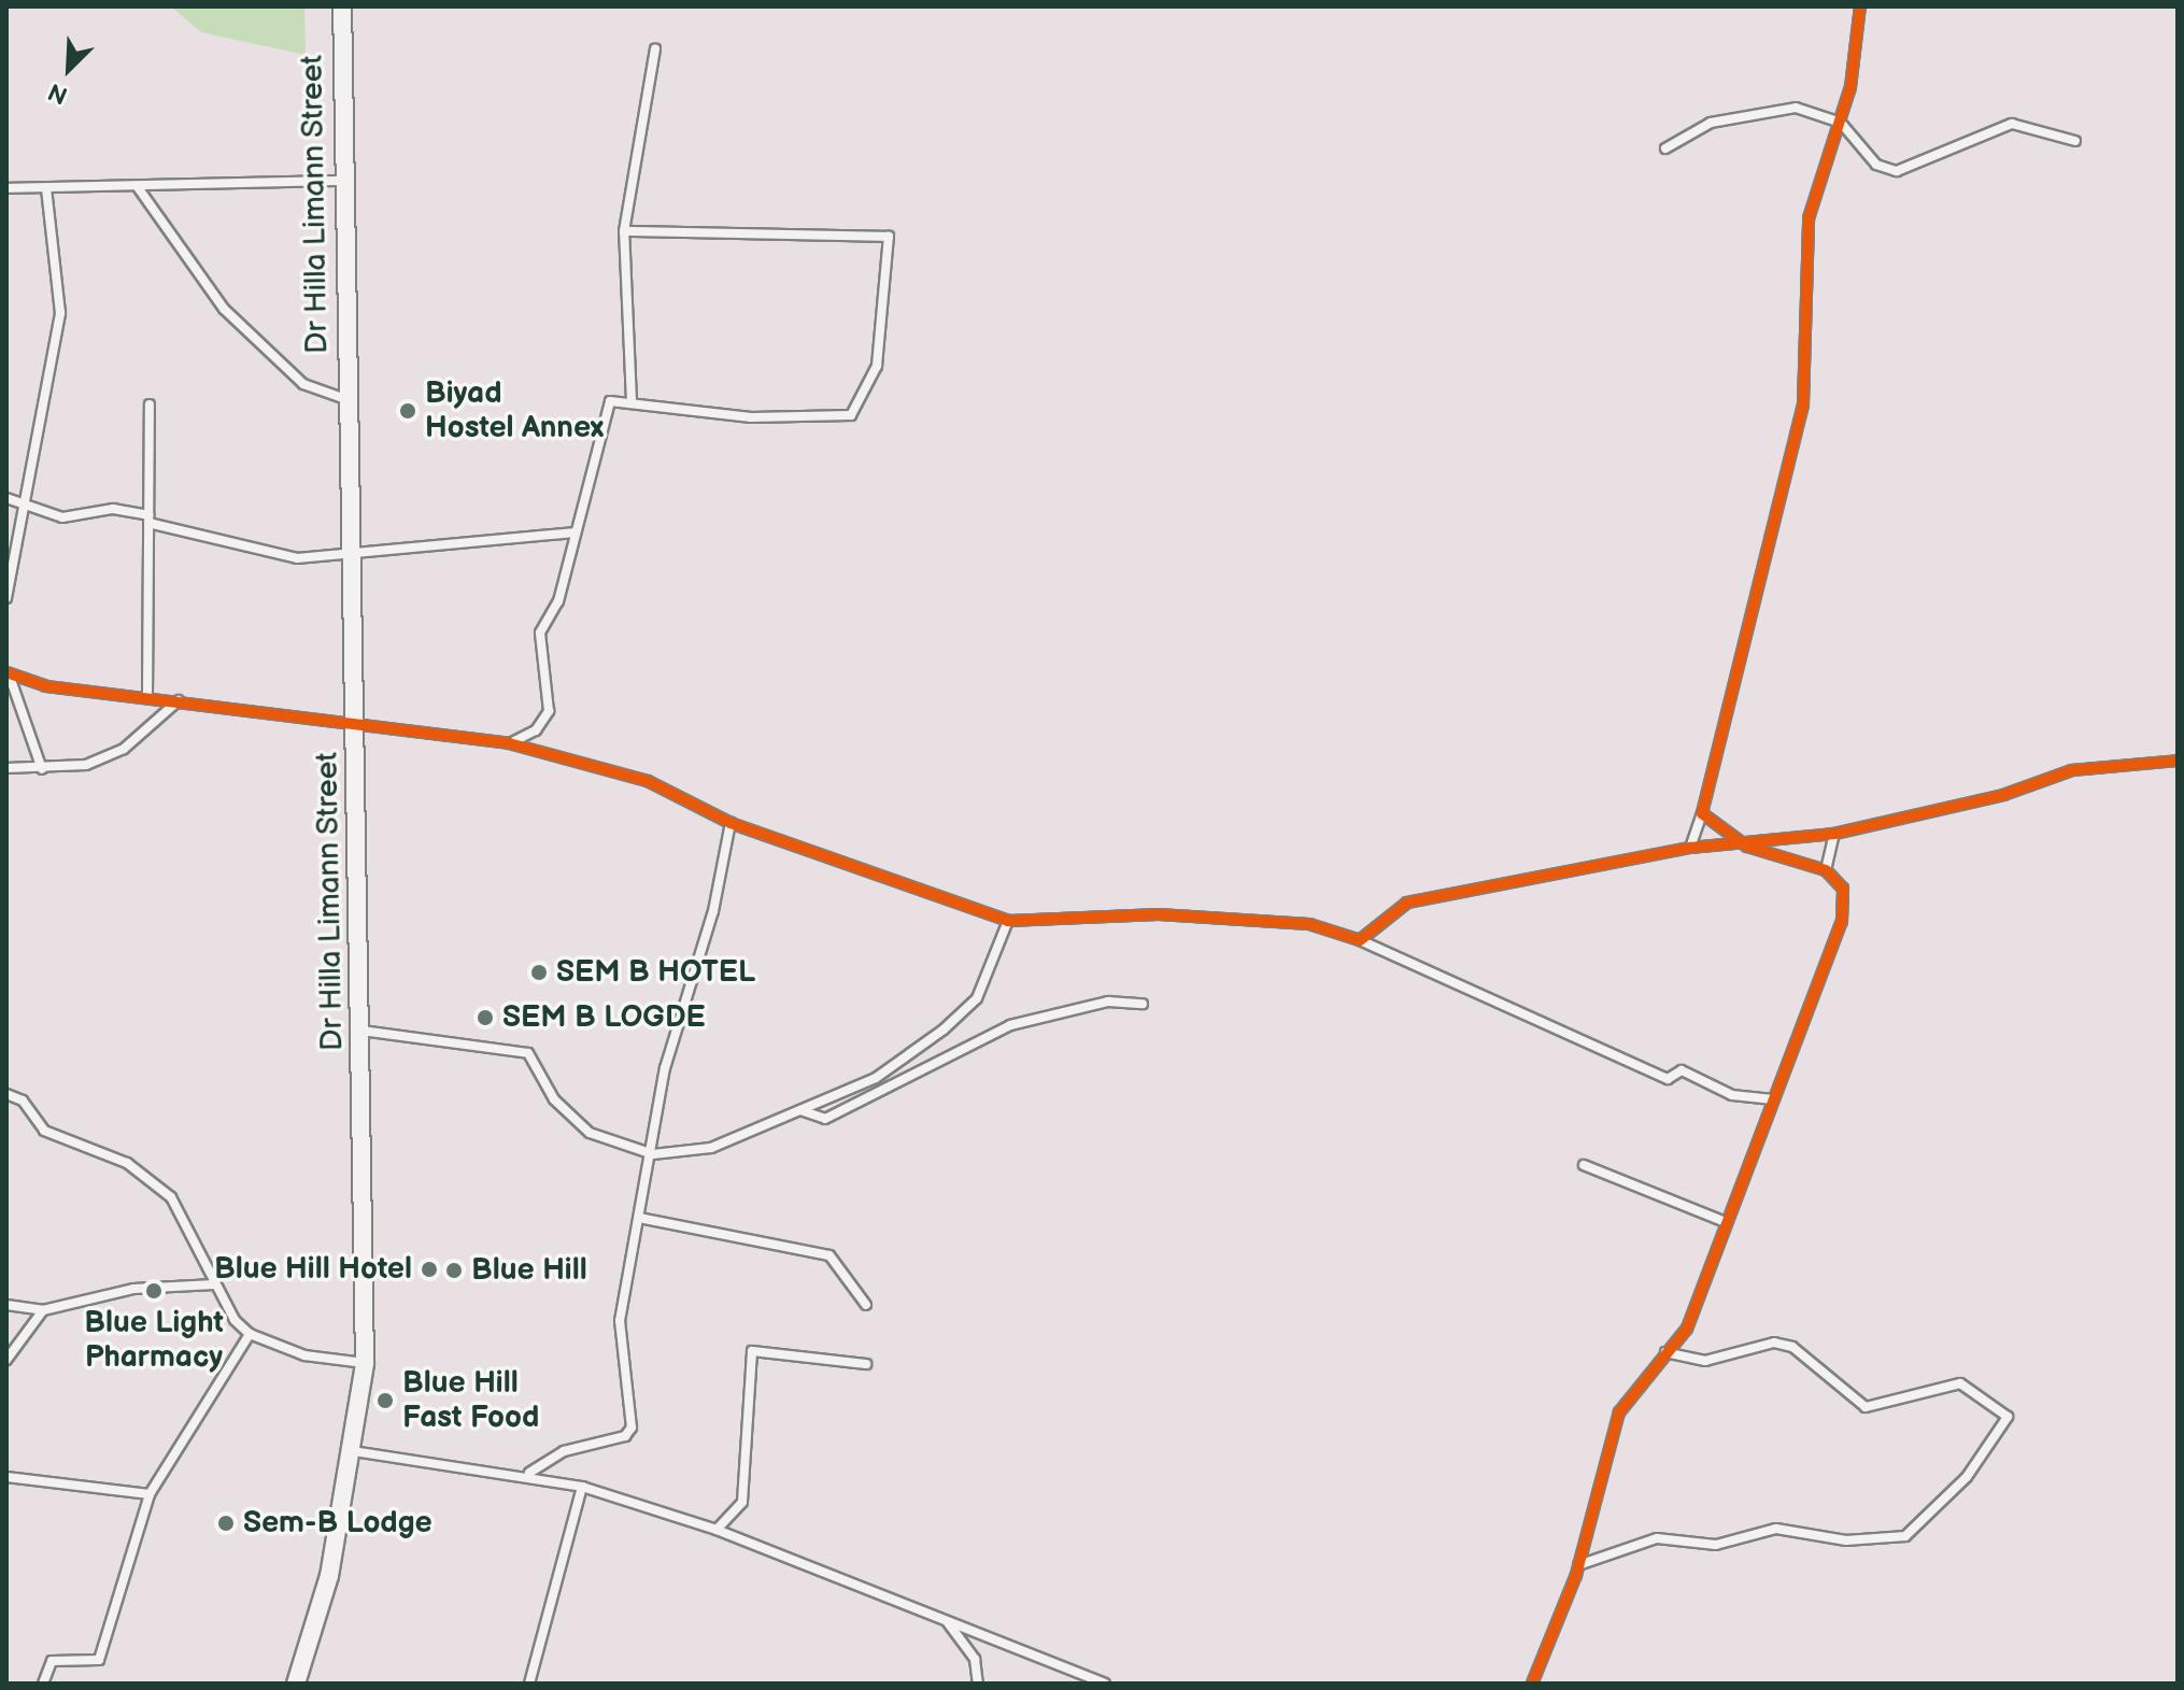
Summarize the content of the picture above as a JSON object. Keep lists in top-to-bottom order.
{
  "streets": {
    "highway": ["Dr Hilla Limann Street"]
  },
  "places": [
    "Biyad Hostel Annex",
    "SEM B HOTEL",
    "SEM B LOGDE",
    "Blue Hill Hotel",
    "Blue Hill",
    "Blue Light Pharmacy",
    "Blue Hill Fast Food",
    "Sem-B Lodge"
  ],
  "north": "bottom left"
}
